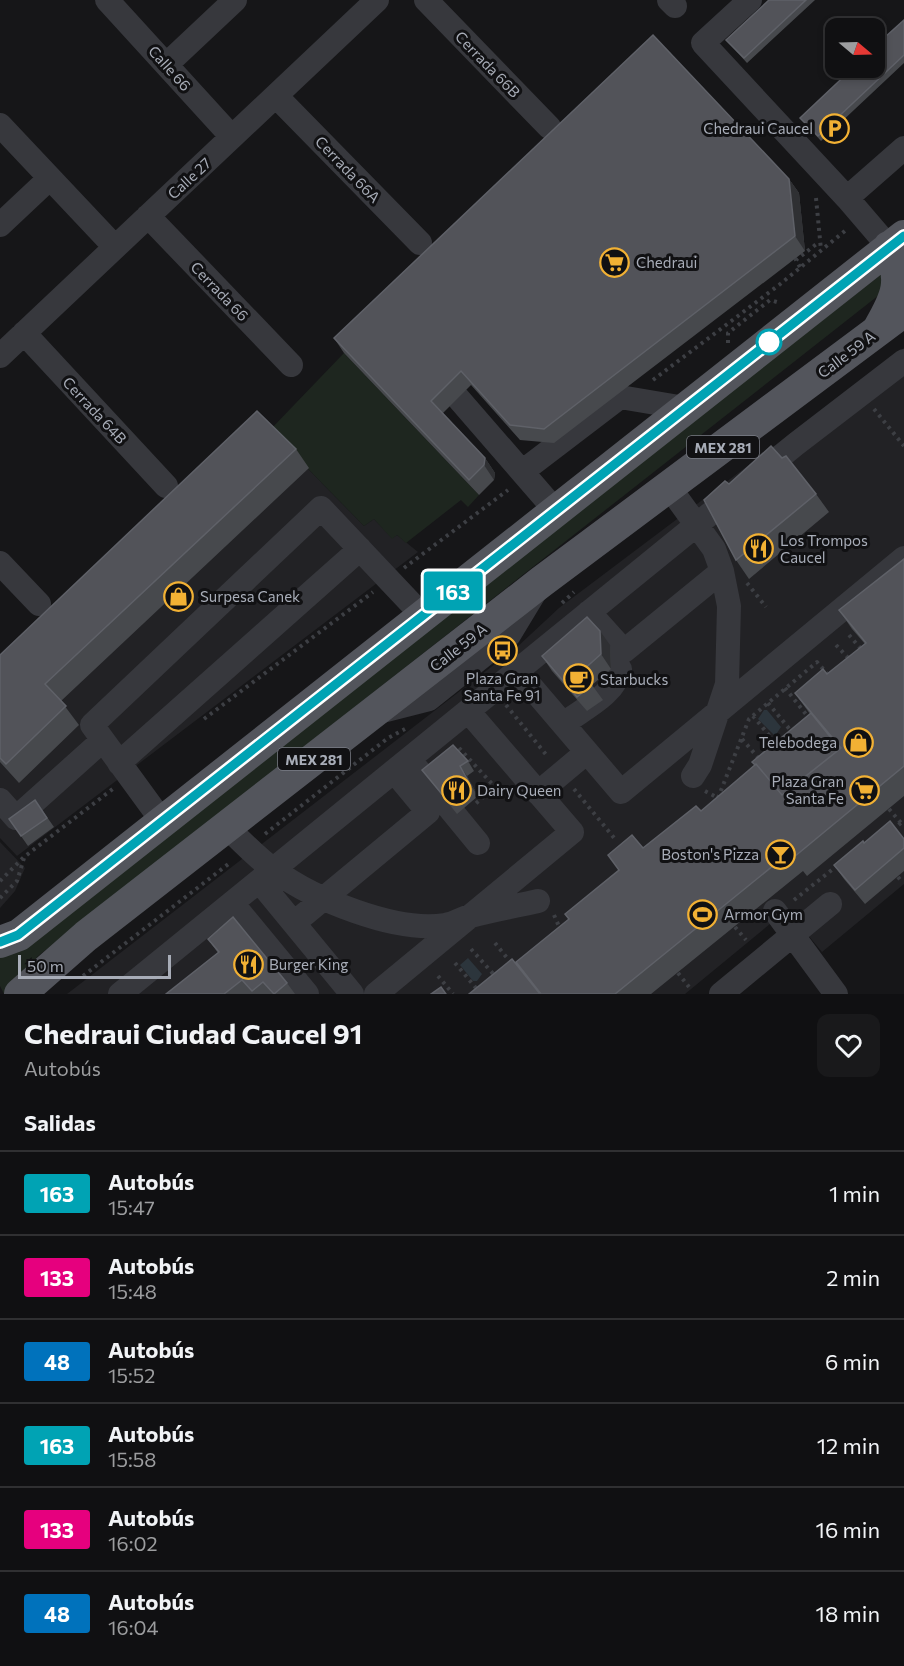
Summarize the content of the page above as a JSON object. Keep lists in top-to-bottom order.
{
  "streets": {
    "main road": ["Calle 59 A", "MEX 281"],
    "street": [
      "Cerrada 66B",
      "Calle 66",
      "Cerrada 66A",
      "Calle 27",
      "Cerrada 66",
      "Cerrada 64B"
    ]
  },
  "crossings": [
    ["Calle 66", "Calle 27"],
    ["Cerrada 66A", "Calle 27"],
    ["Calle 27", "Cerrada 66"],
    ["Calle 27", "Cerrada 64B"]
  ],
  "places": {
    "parking": ["Chedraui Caucel"],
    "supermarket": ["Chedraui", "Plaza Gran Santa Fe"],
    "restaurant": ["Los Trompos Caucel", "Dairy Queen", "Burger King"],
    "shop": ["Surpesa Canek", "Telebodega"],
    "bus stop": ["Plaza Gran Santa Fe 91"],
    "cafe": ["Starbucks"],
    "bar": ["Boston's Pizza"],
    "sports": ["Armor Gym"]
  },
  "lines": ["bus line 163"],
  "scale_bar": "50 m",
  "north": "right",
  "page": {
    "on_map": "163",
    "scale": "50 m",
    "heading": [
      ["Chedraui Ciudad Caucel 91", "Autobús"],
      "Salidas"
    ],
    "list": [
      {
        "mark": "163",
        "name": "Autobús",
        "note": "15:47",
        "value": "1 min"
      },
      {
        "mark": "133",
        "name": "Autobús",
        "note": "15:48",
        "value": "2 min"
      },
      {
        "mark": "48",
        "name": "Autobús",
        "note": "15:52",
        "value": "6 min"
      },
      {
        "mark": "163",
        "name": "Autobús",
        "note": "15:58",
        "value": "12 min"
      },
      {
        "mark": "133",
        "name": "Autobús",
        "note": "16:02",
        "value": "16 min"
      },
      {
        "mark": "48",
        "name": "Autobús",
        "note": "16:04",
        "value": "18 min"
      }
    ]
  }
}
